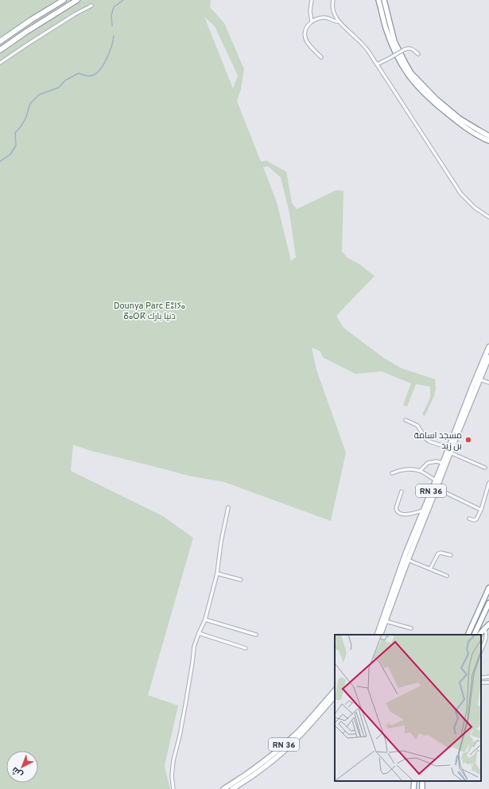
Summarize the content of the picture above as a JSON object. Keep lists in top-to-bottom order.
{
  "streets": {
    "main road": ["RN 36"]
  },
  "parks": ["Dounya Parc ⴹⵓⵏⵢⴰ ⵒⴰⵔⴽ دنيا بارك"],
  "places": ["مسجد اسامة بن زيد"],
  "north": "bottom left"
}
